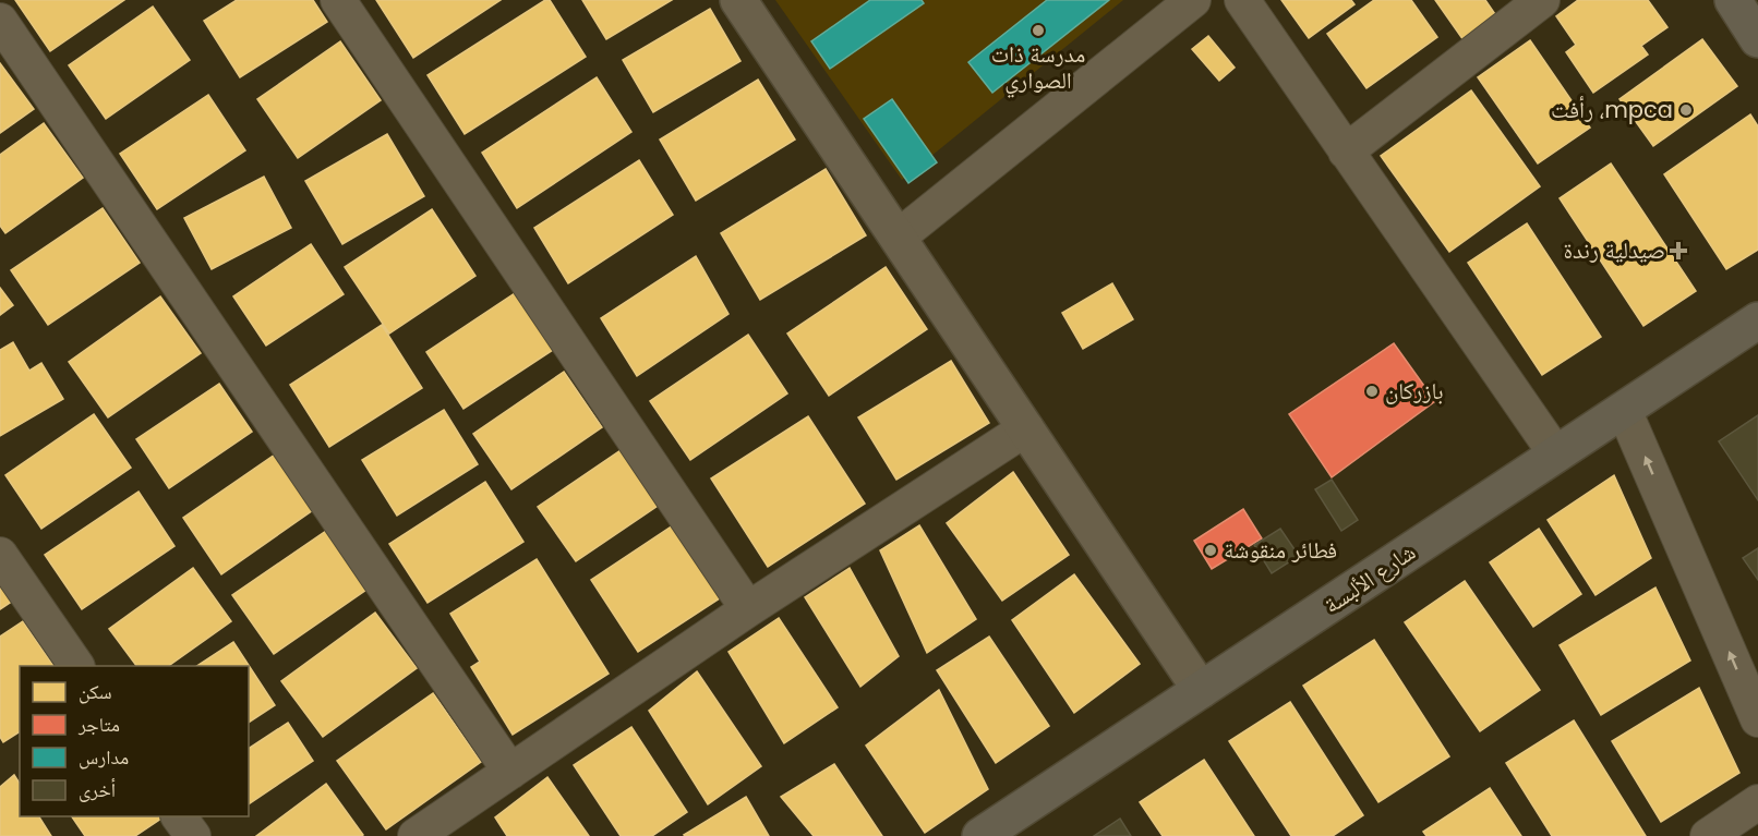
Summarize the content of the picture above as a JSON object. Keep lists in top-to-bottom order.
{
  "streets": {
    "main road": ["شارع الألبسة"]
  },
  "places": {
    "other": [
      "مدرسة ذات الصواري",
      "رأفت ،mpca",
      "بازركان",
      "فطائر منقوشة"
    ],
    "health": ["صيدلية رندة"]
  },
  "legend": [
    "سكن",
    "متاجر",
    "مدارس",
    "أخرى"
  ]
}
